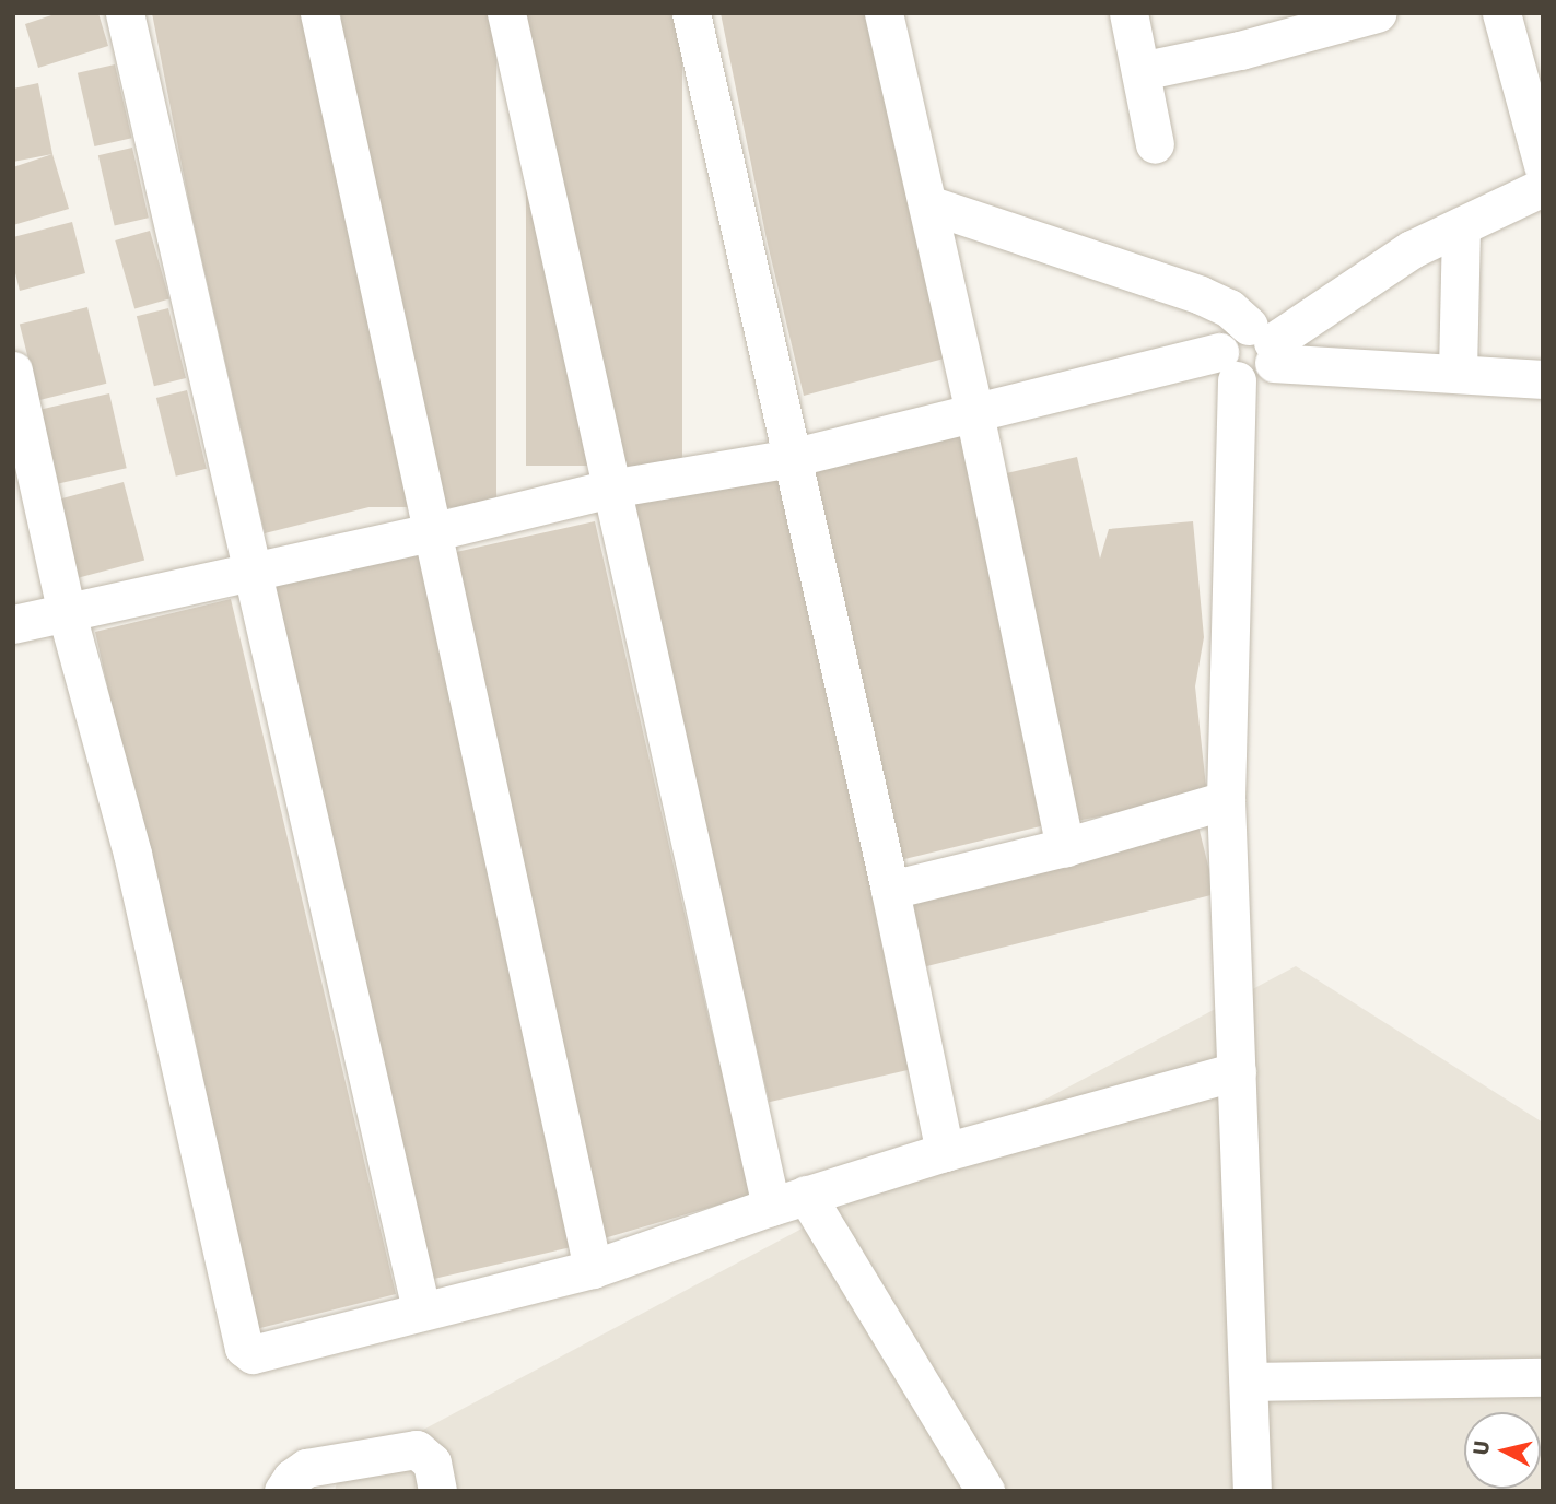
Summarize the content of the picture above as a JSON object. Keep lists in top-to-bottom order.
{
  "north": "left"
}
